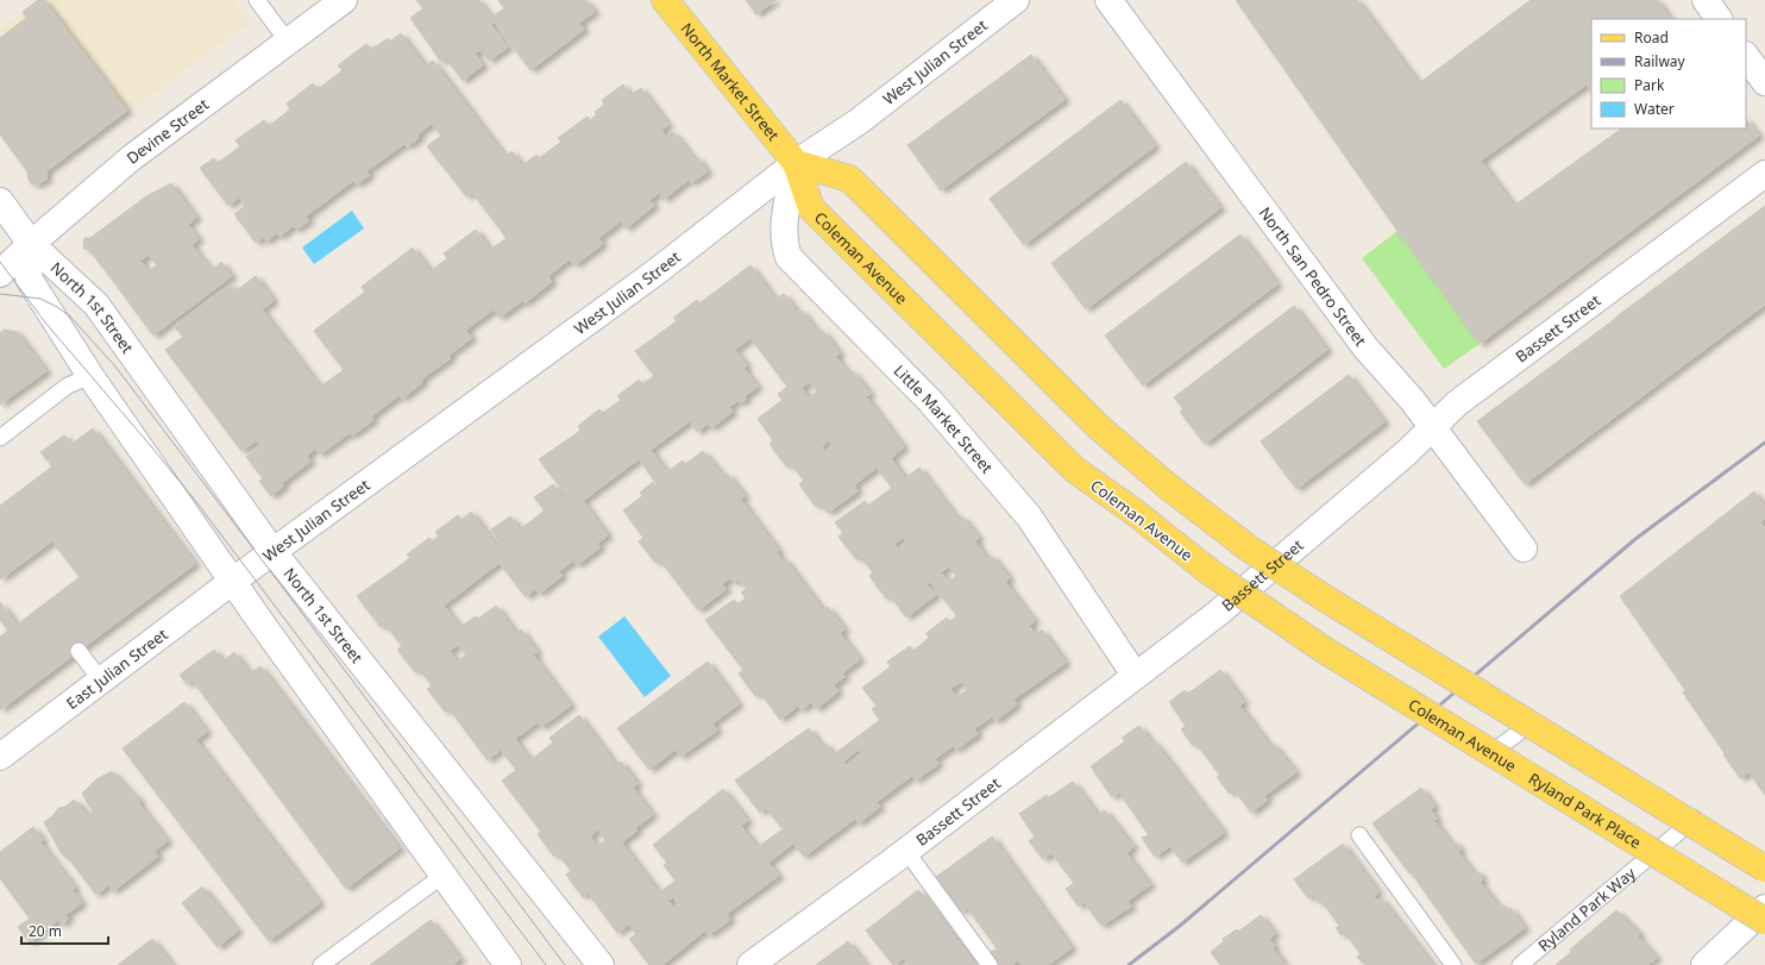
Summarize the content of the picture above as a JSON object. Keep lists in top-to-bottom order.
{
  "streets": {
    "main road": ["North Market Street", "Coleman Avenue"],
    "street": [
      "West Julian Street",
      "Devine Street",
      "North San Pedro Street",
      "North 1st Street",
      "Bassett Street",
      "Little Market Street",
      "East Julian Street"
    ],
    "lane": ["Ryland Park Place", "Ryland Park Way"]
  },
  "crossings": [
    ["West Julian Street", "North Market Street"],
    ["West Julian Street", "Coleman Avenue"],
    ["West Julian Street", "North 1st Street"],
    ["West Julian Street", "Little Market Street"],
    ["West Julian Street", "East Julian Street"],
    ["North Market Street", "Coleman Avenue"],
    ["North Market Street", "Little Market Street"],
    ["Devine Street", "North 1st Street"],
    ["Coleman Avenue", "Little Market Street"],
    ["Coleman Avenue", "Ryland Park Place"],
    ["North San Pedro Street", "Bassett Street"],
    ["North 1st Street", "East Julian Street"],
    ["Bassett Street", "Little Market Street"],
    ["Ryland Park Place", "Ryland Park Way"]
  ],
  "legend": [
    "Road",
    "Railway",
    "Park",
    "Water"
  ],
  "scale_bar": "20 m"
}
